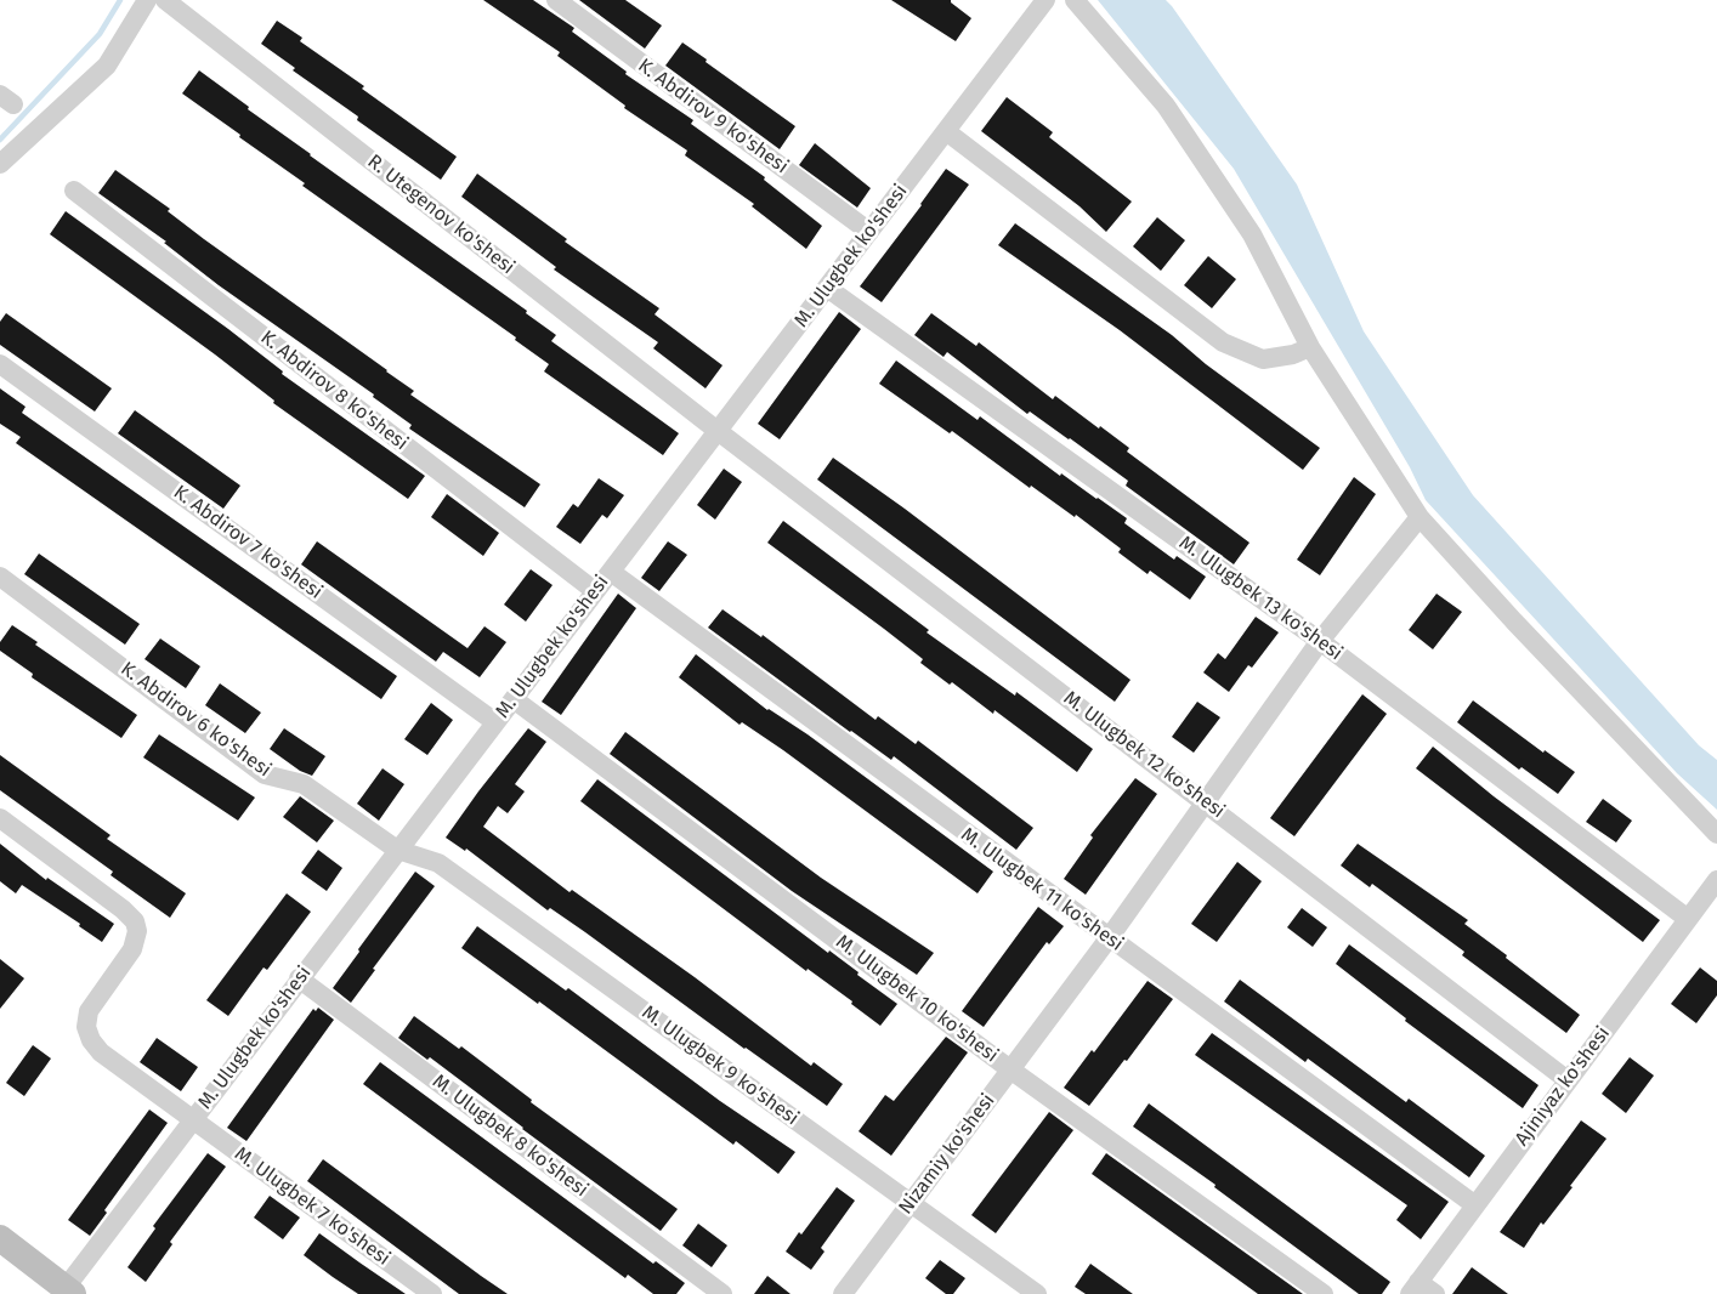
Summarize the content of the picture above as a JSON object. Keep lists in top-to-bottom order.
{
  "streets": {
    "street": [
      "K. Abdirov 9 ko'shesi",
      "R. Utegenov ko'shesi",
      "M. Ulugbek ko'shesi",
      "K. Abdirov 8 ko'shesi",
      "K. Abdirov 7 ko'shesi",
      "M. Ulugbek 13 ko'shesi",
      "K. Abdirov 6 ko'shesi",
      "M. Ulugbek 12 ko'shesi",
      "M. Ulugbek 11 ko'shesi",
      "M. Ulugbek 10 ko'shesi",
      "M. Ulugbek 9 ko'shesi",
      "Ajiniyaz ko'shesi",
      "M. Ulugbek 8 ko'shesi",
      "Nizamiy ko'shesi",
      "M. Ulugbek 7 ko'shesi"
    ]
  },
  "crossings": [
    ["K. Abdirov 9 ko'shesi", "M. Ulugbek ko'shesi"],
    ["R. Utegenov ko'shesi", "M. Ulugbek ko'shesi"],
    ["R. Utegenov ko'shesi", "M. Ulugbek 12 ko'shesi"],
    ["M. Ulugbek ko'shesi", "K. Abdirov 8 ko'shesi"],
    ["M. Ulugbek ko'shesi", "K. Abdirov 7 ko'shesi"],
    ["M. Ulugbek ko'shesi", "M. Ulugbek 13 ko'shesi"],
    ["M. Ulugbek ko'shesi", "K. Abdirov 6 ko'shesi"],
    ["M. Ulugbek ko'shesi", "M. Ulugbek 12 ko'shesi"],
    ["M. Ulugbek ko'shesi", "M. Ulugbek 11 ko'shesi"],
    ["M. Ulugbek ko'shesi", "M. Ulugbek 10 ko'shesi"],
    ["M. Ulugbek ko'shesi", "M. Ulugbek 9 ko'shesi"],
    ["M. Ulugbek ko'shesi", "M. Ulugbek 8 ko'shesi"],
    ["M. Ulugbek ko'shesi", "M. Ulugbek 7 ko'shesi"],
    ["M. Ulugbek 13 ko'shesi", "Ajiniyaz ko'shesi"],
    ["M. Ulugbek 13 ko'shesi", "Nizamiy ko'shesi"],
    ["K. Abdirov 6 ko'shesi", "M. Ulugbek 9 ko'shesi"],
    ["M. Ulugbek 12 ko'shesi", "Ajiniyaz ko'shesi"],
    ["M. Ulugbek 12 ko'shesi", "Nizamiy ko'shesi"],
    ["M. Ulugbek 11 ko'shesi", "Ajiniyaz ko'shesi"],
    ["M. Ulugbek 11 ko'shesi", "Nizamiy ko'shesi"],
    ["M. Ulugbek 10 ko'shesi", "Nizamiy ko'shesi"],
    ["M. Ulugbek 9 ko'shesi", "Nizamiy ko'shesi"]
  ]
}
